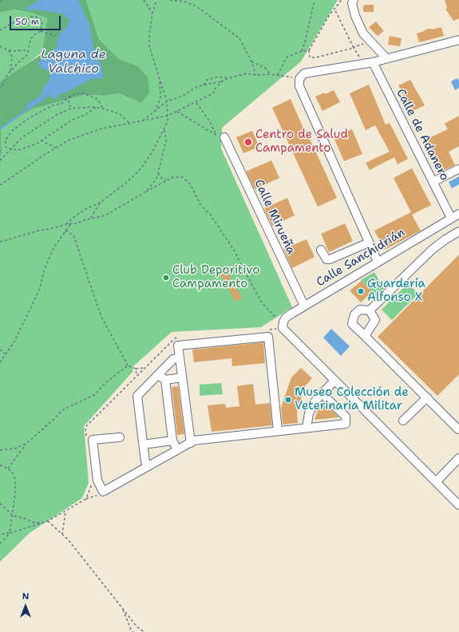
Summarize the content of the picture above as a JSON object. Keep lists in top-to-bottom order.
{
  "streets": {
    "street": ["Calle de Adanero", "Calle Mirueña", "Calle Sanchidrián"]
  },
  "crossings": [
    ["Calle de Adanero", "Calle Sanchidrián"],
    ["Calle Mirueña", "Calle Sanchidrián"]
  ],
  "water": ["Laguna de Valchico"],
  "places": [
    "Centro de Salud Campamento",
    "Club Deporitivo Campamento",
    "Guardería Alfonso X",
    "Museo Colección de Veterinaria Militar"
  ],
  "scale_bar": "50 m",
  "north": "top"
}
